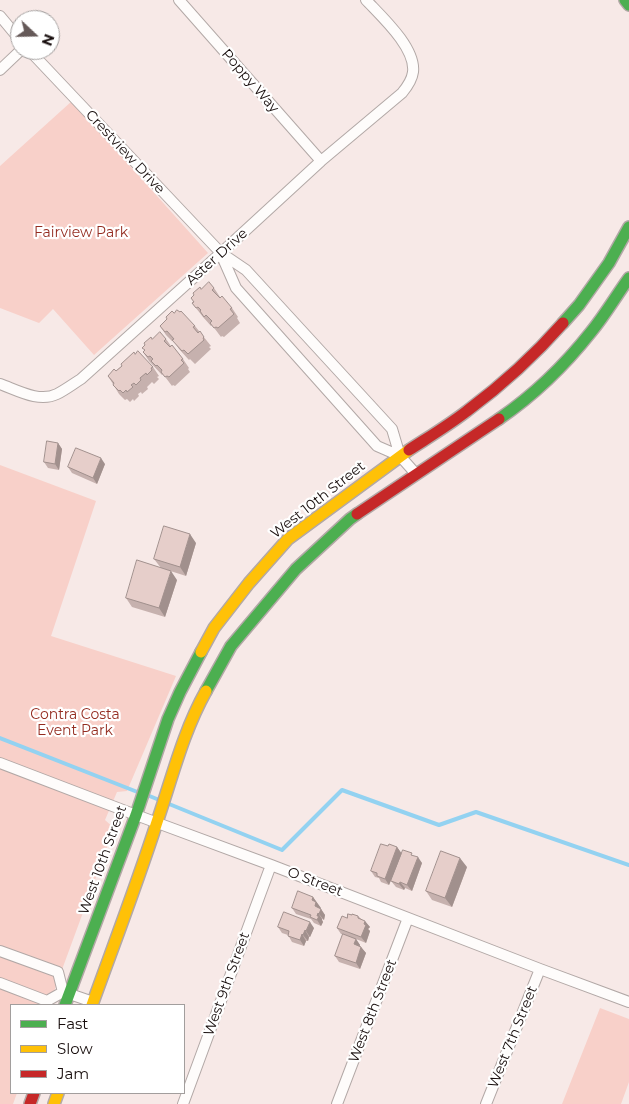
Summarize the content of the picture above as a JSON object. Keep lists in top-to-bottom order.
{
  "streets": {
    "main road": ["West 10th Street"],
    "street": [
      "Poppy Way",
      "Crestview Drive",
      "Aster Drive",
      "O Street",
      "West 9th Street",
      "West 8th Street",
      "West 7th Street"
    ]
  },
  "crossings": [
    ["Poppy Way", "Aster Drive"],
    ["Crestview Drive", "Aster Drive"],
    ["Crestview Drive", "West 10th Street"],
    ["West 10th Street", "O Street"],
    ["O Street", "West 9th Street"],
    ["O Street", "West 8th Street"],
    ["O Street", "West 7th Street"]
  ],
  "parks": ["Fairview Park", "Contra Costa Event Park"],
  "legend": ["Fast", "Slow", "Jam"],
  "north": "right"
}
